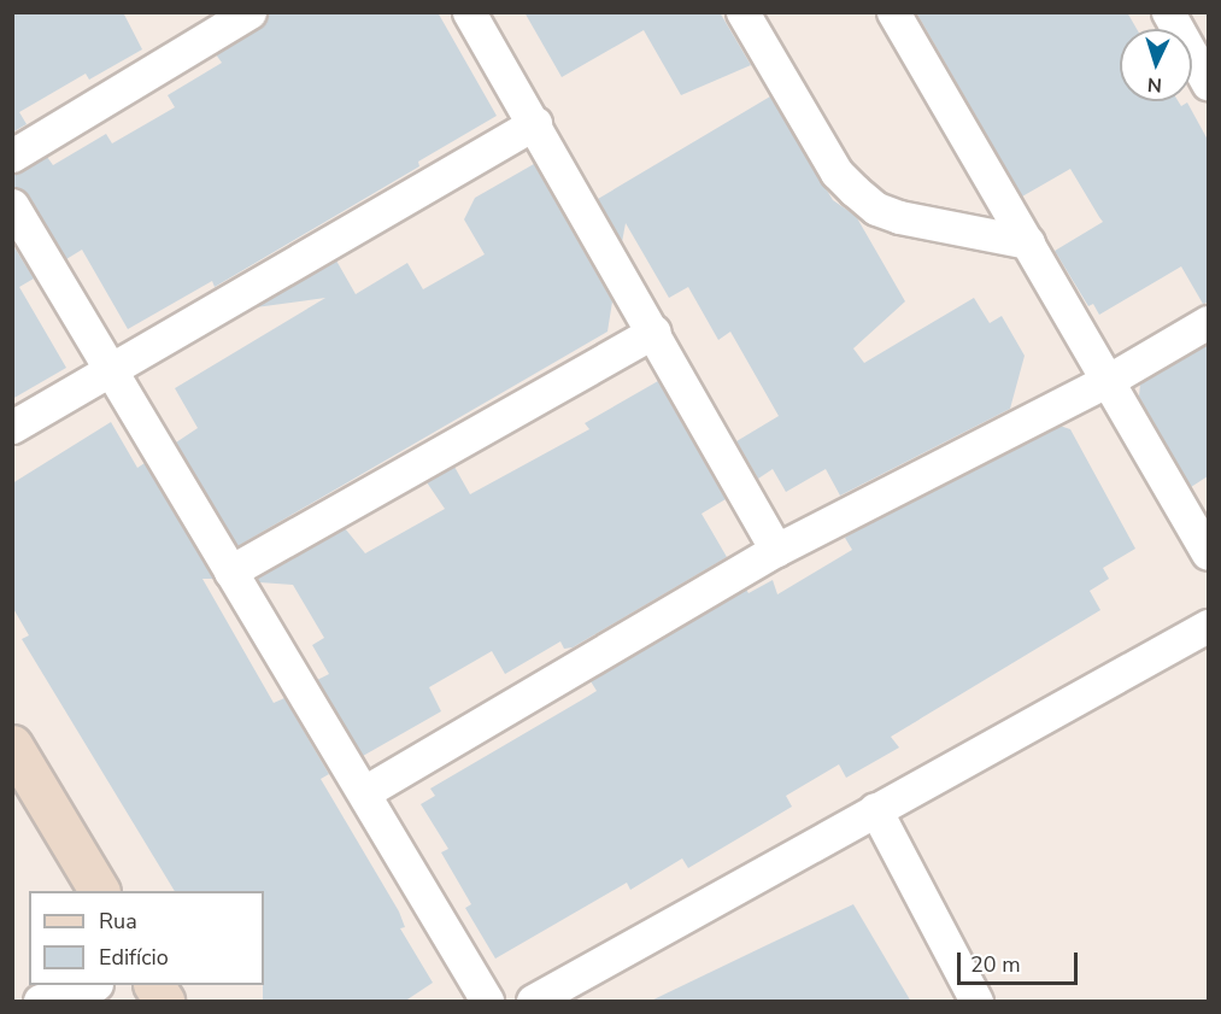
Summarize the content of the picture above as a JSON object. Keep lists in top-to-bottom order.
{
  "legend": ["Rua", "Edifício"],
  "scale_bar": "20 m",
  "north": "bottom"
}
